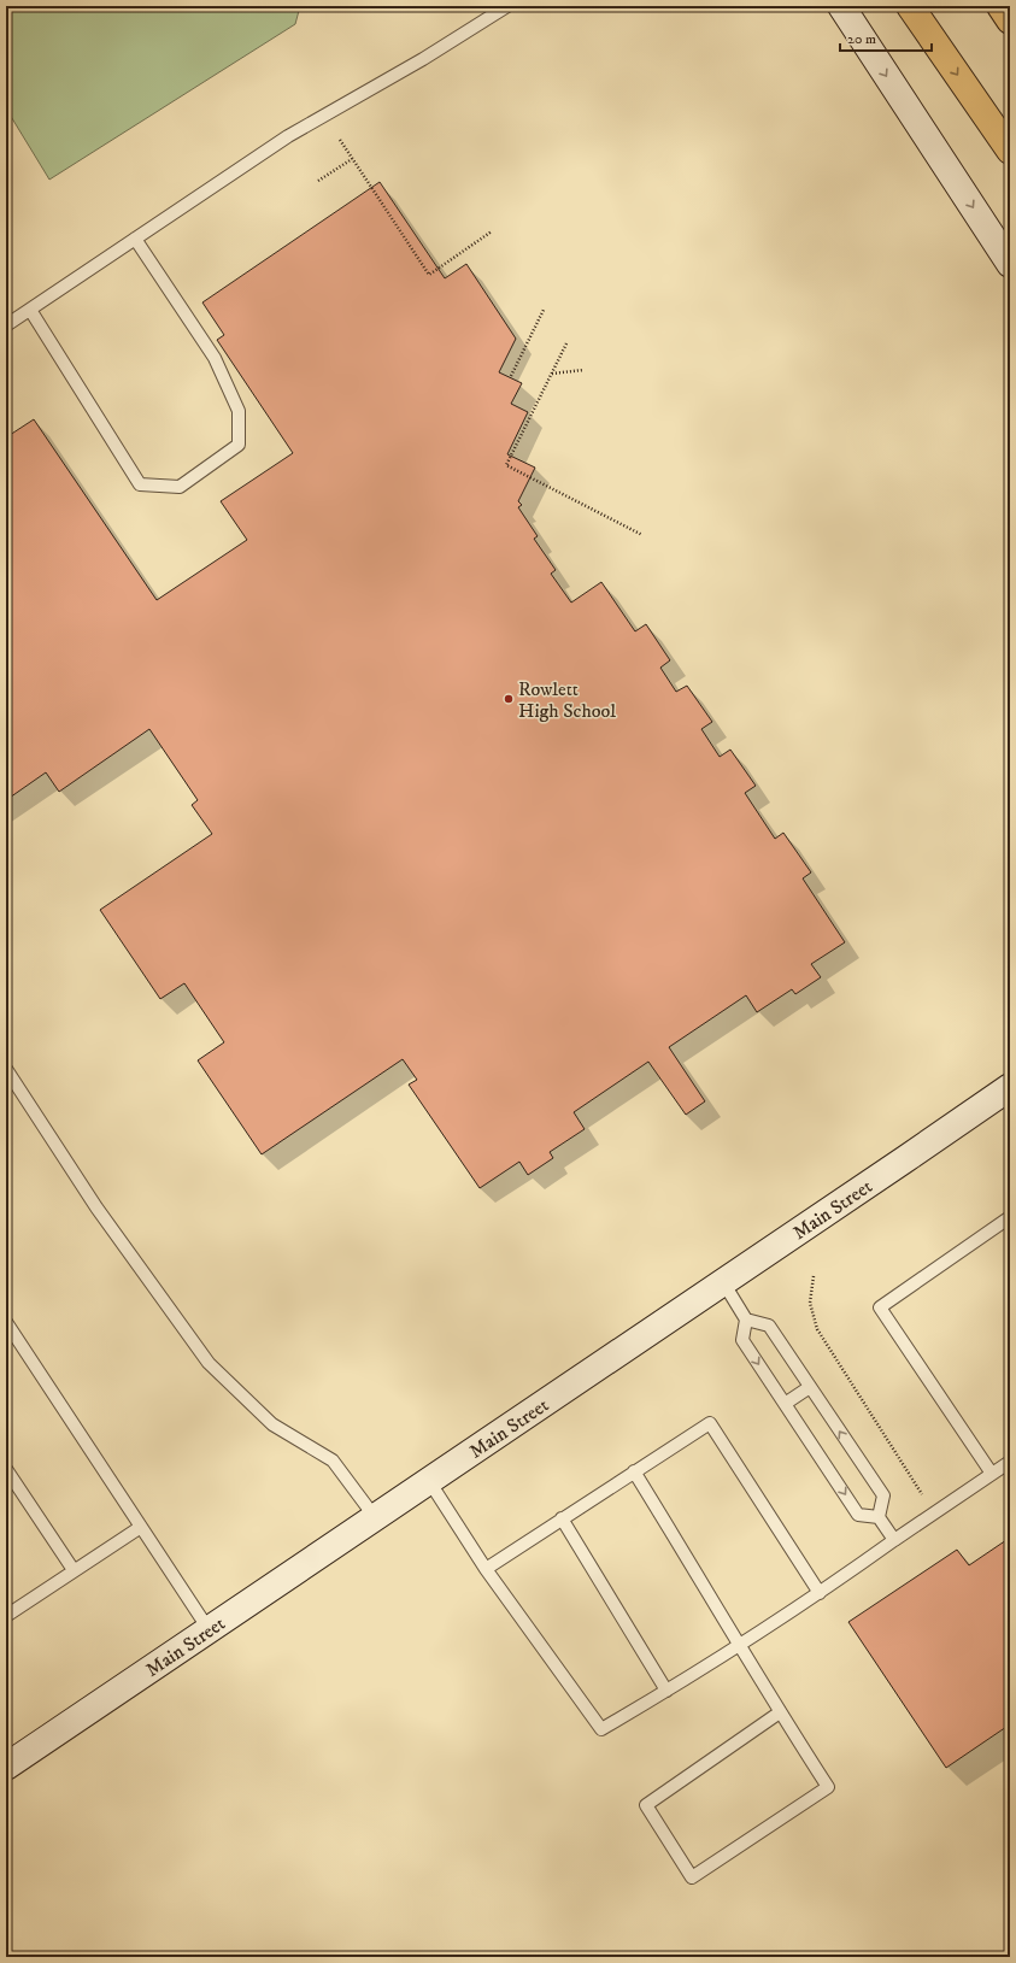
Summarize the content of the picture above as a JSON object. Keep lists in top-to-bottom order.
{
  "streets": {
    "street": ["Main Street"]
  },
  "places": ["Rowlett High School"],
  "scale_bar": "20 m"
}
